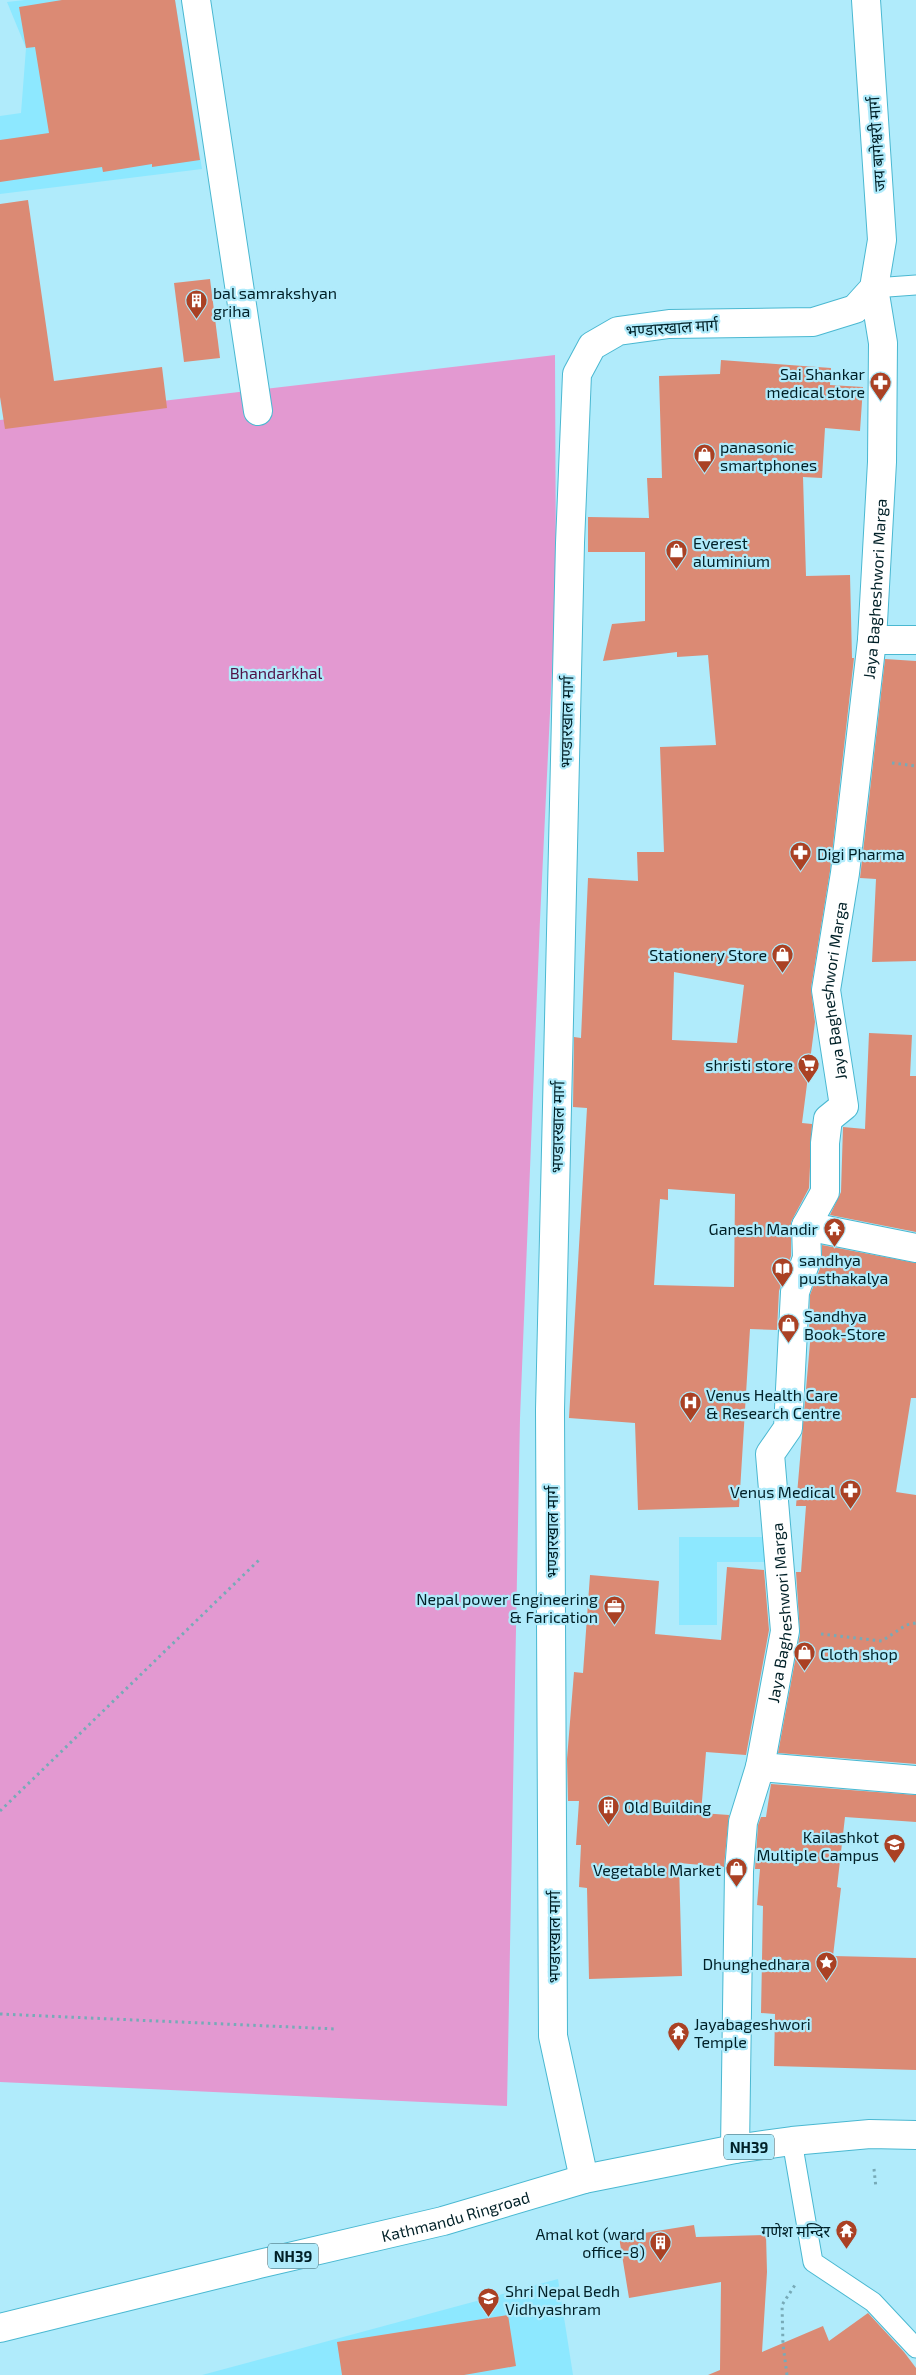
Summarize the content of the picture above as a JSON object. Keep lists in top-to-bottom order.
{
  "streets": {
    "main road": [
      "जय बागेश्वरी मार्ग",
      "भण्डारखाल मार्ग",
      "Jaya Bagheshwori Marga",
      "NH39",
      "Kathmandu Ringroad"
    ]
  },
  "crossings": [
    ["जय बागेश्वरी मार्ग", "भण्डारखाल मार्ग"],
    ["जय बागेश्वरी मार्ग", "Jaya Bagheshwori Marga"],
    ["भण्डारखाल मार्ग", "Jaya Bagheshwori Marga"],
    ["भण्डारखाल मार्ग", "Kathmandu Ringroad"],
    ["Jaya Bagheshwori Marga", "Kathmandu Ringroad"]
  ],
  "parks": ["Bhandarkhal"],
  "places": {
    "building": ["bal samrakshyan griha", "Old Building", "Amal kot (ward office-8)"],
    "pharmacy": ["Sai Shankar medical store", "Digi Pharma", "Venus Medical"],
    "shop": [
      "panasonic smartphones",
      "Everest aluminium",
      "Stationery Store",
      "Sandhya Book-Store",
      "Cloth shop",
      "Vegetable Market"
    ],
    "supermarket": ["shristi store"],
    "temple": ["Ganesh Mandir", "Jayabageshwori Temple", "गणेश मन्दिर"],
    "library": ["sandhya pusthakalya"],
    "hospital": ["Venus Health Care & Research Centre"],
    "office": ["Nepal power Engineering & Farication"],
    "school or university": ["Kailashkot Multiple Campus", "Shri Nepal Bedh Vidhyashram"],
    "place": ["Dhunghedhara"]
  }
}
